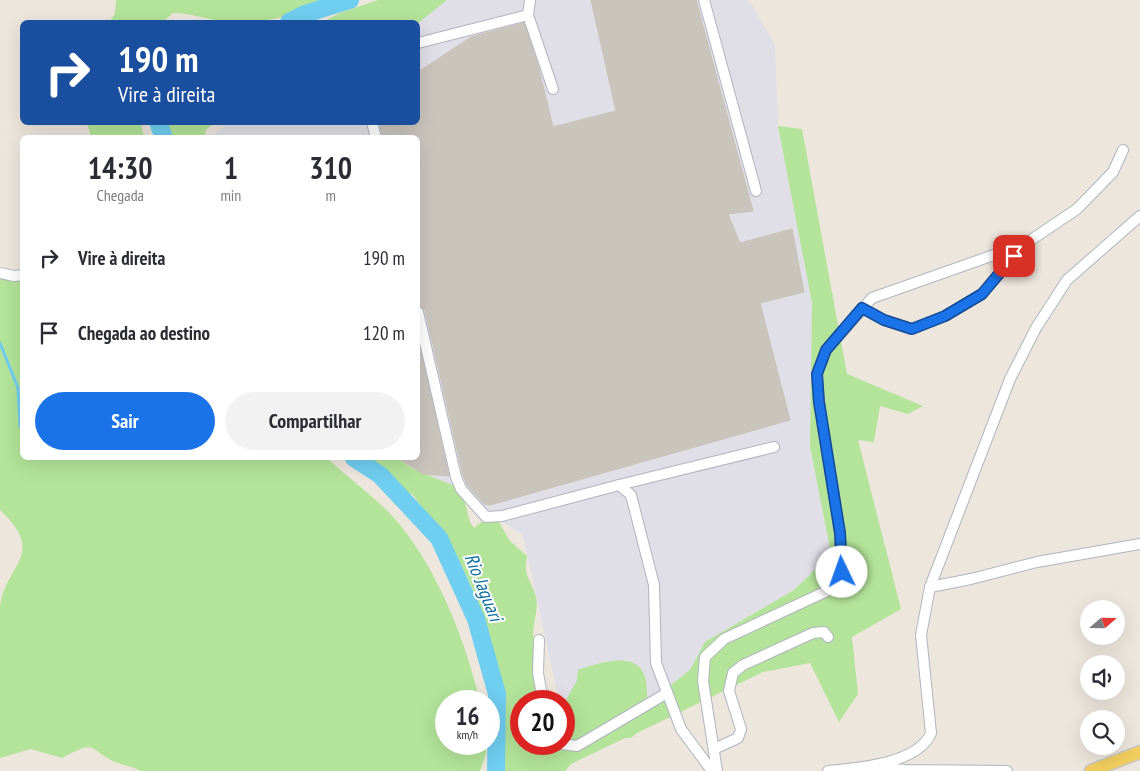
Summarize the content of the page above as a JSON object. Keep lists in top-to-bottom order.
{
  "water": ["Rio Jaguari"],
  "north": "right",
  "page": {
    "turn": ["190 m", "Vire à direita"],
    "eta": [
      "14:30",
      "Chegada",
      "1",
      "min",
      "310",
      "m"
    ],
    "list": [
      {
        "name": "Vire à direita",
        "value": "190 m"
      },
      {
        "name": "Chegada ao destino",
        "value": "120 m"
      }
    ],
    "buttons": ["Sair", "Compartilhar"],
    "speed": "16 km/h",
    "limit": "20"
  }
}
